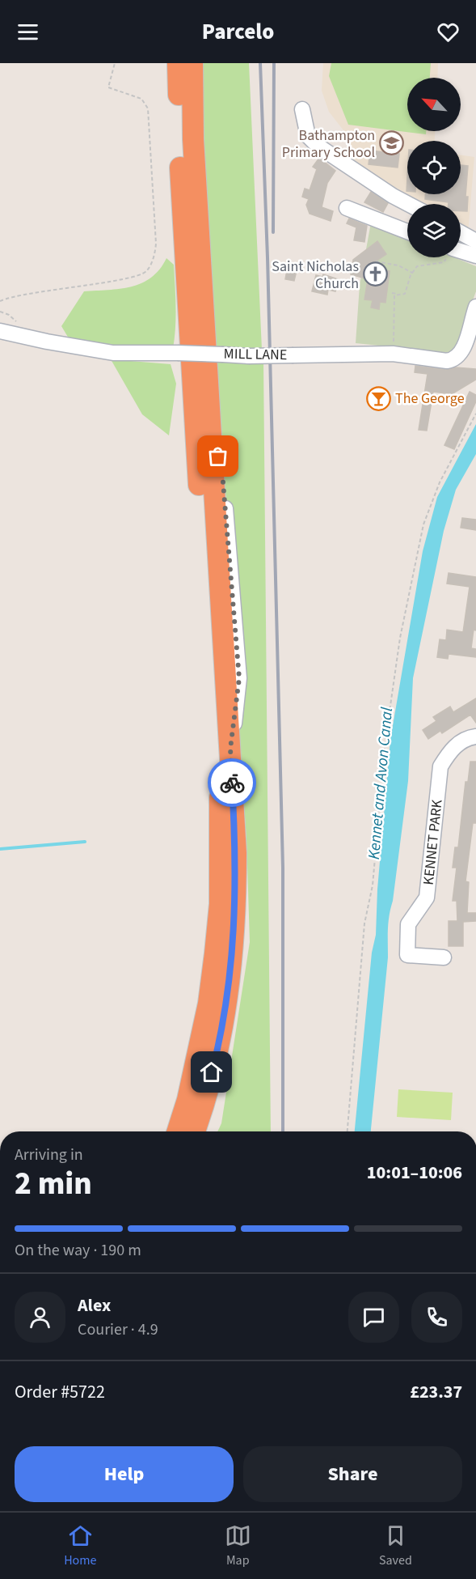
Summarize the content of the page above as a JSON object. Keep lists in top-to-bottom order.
{
  "streets": {
    "street": ["MILL LANE", "KENNET PARK"]
  },
  "water": ["Kennet and Avon Canal"],
  "places": {
    "school or university": ["Bathampton Primary School"],
    "church": ["Saint Nicholas Church"],
    "bar": ["The George"]
  },
  "north": "top left",
  "page": {
    "header": "Parcelo",
    "heading": ["2 min", "Arriving in", "10:01–10:06"],
    "panel": [
      "Alex",
      "Courier · 4.9",
      "Order #5722",
      "£23.37"
    ],
    "bar": "On the way · 190 m",
    "buttons": ["Help", "Share"],
    "tabs": ["Home", "Map", "Saved"]
  }
}
